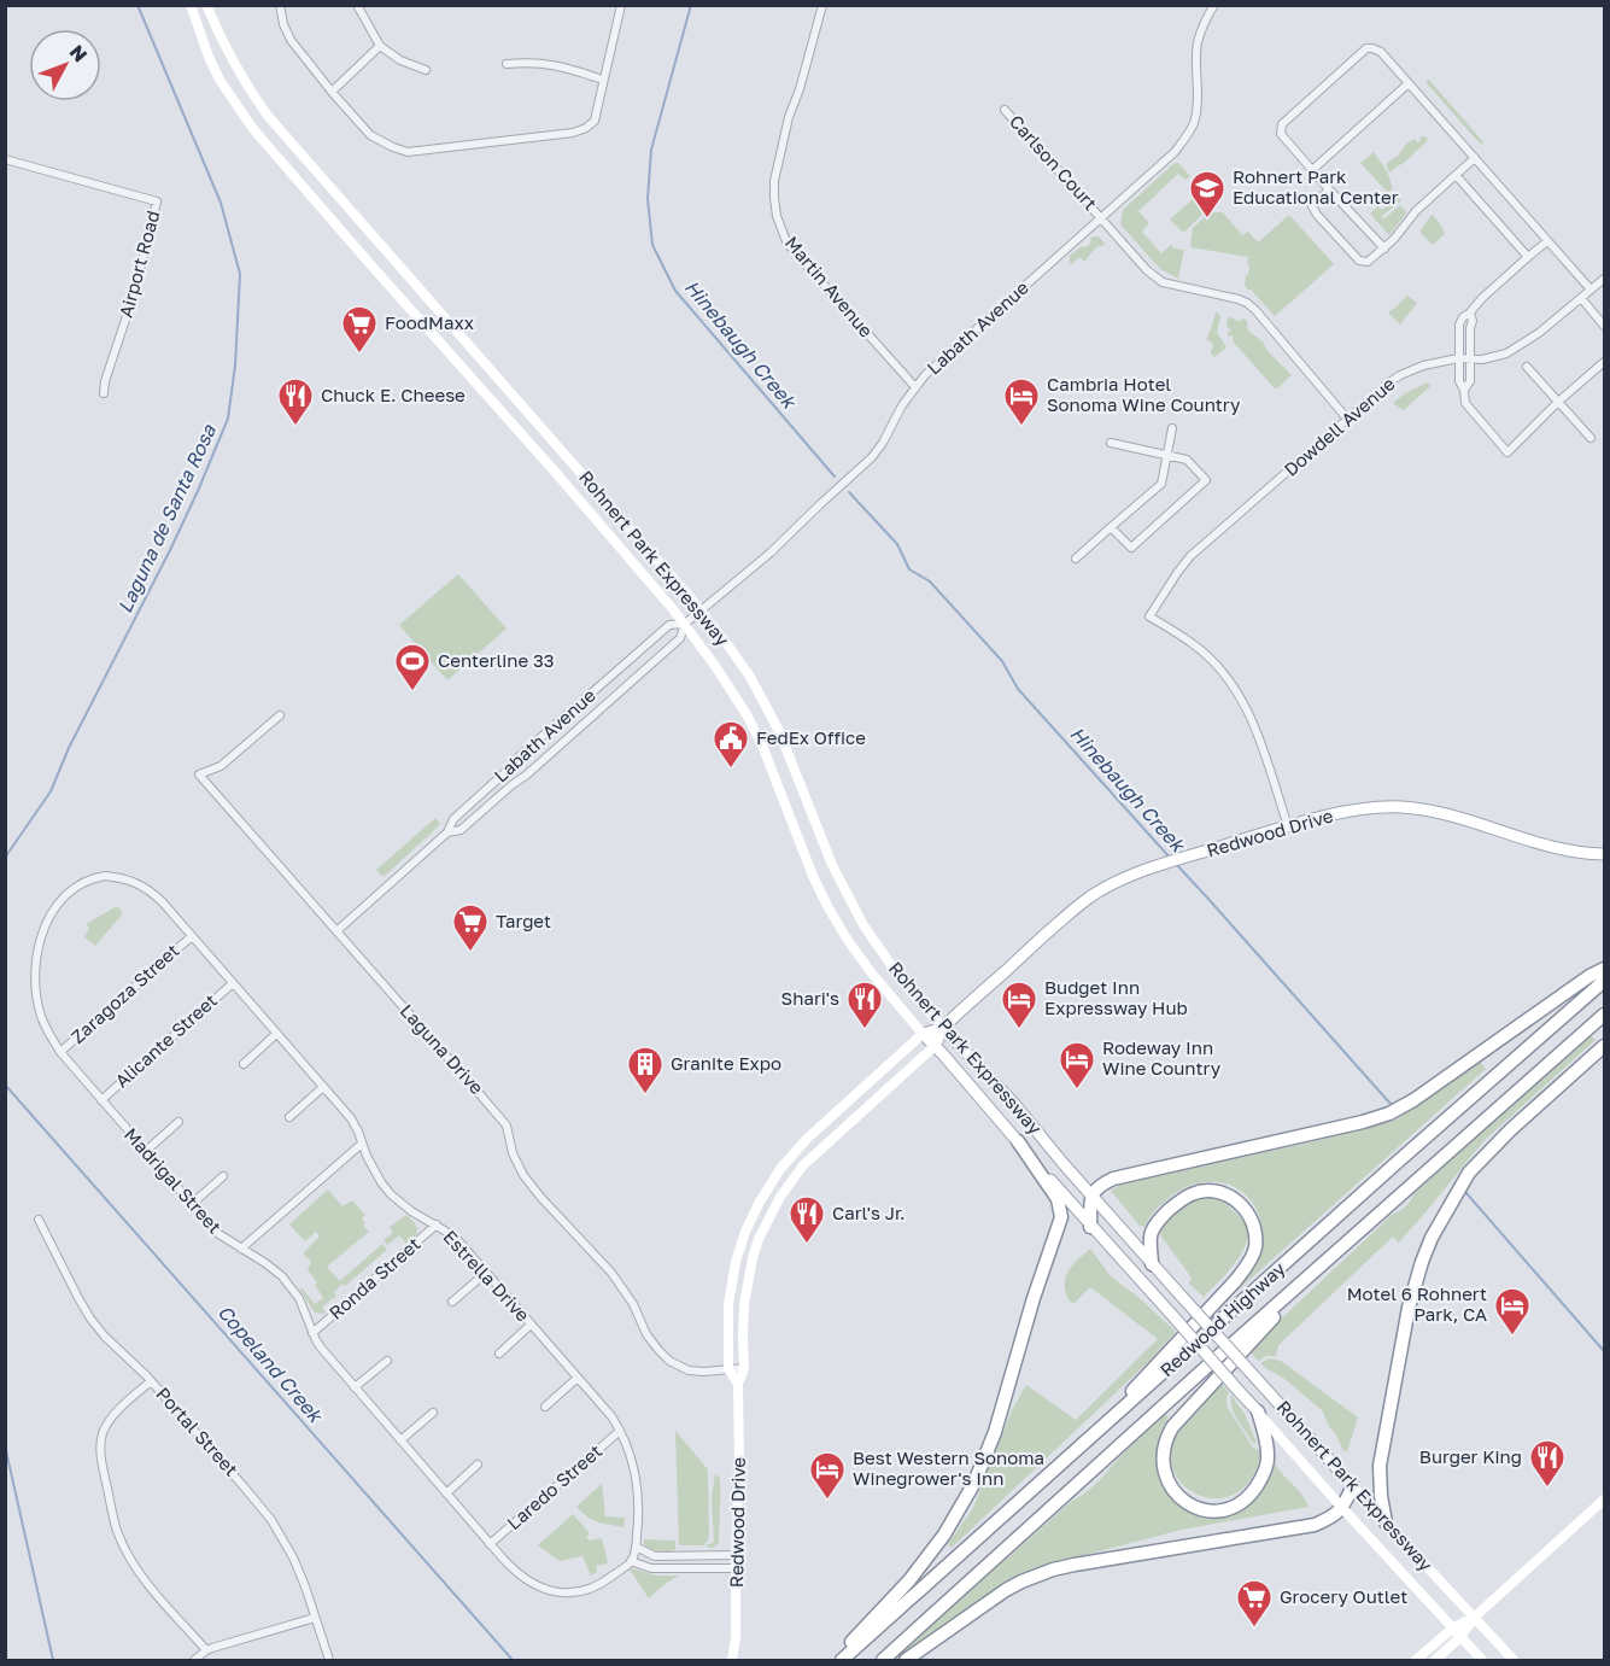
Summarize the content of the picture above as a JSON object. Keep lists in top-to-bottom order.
{
  "streets": {
    "highway": ["Redwood Highway"],
    "main road": ["Rohnert Park Expressway", "Redwood Drive"],
    "street": [
      "Carlson Court",
      "Airport Road",
      "Martin Avenue",
      "Labath Avenue",
      "Dowdell Avenue",
      "Zaragoza Street",
      "Alicante Street",
      "Laguna Drive",
      "Madrigal Street",
      "Estrella Drive",
      "Ronda Street",
      "Portal Street",
      "Laredo Street"
    ]
  },
  "crossings": [
    ["Carlson Court", "Labath Avenue"],
    ["Carlson Court", "Dowdell Avenue"],
    ["Martin Avenue", "Labath Avenue"],
    ["Labath Avenue", "Rohnert Park Expressway"],
    ["Labath Avenue", "Laguna Drive"],
    ["Dowdell Avenue", "Redwood Drive"],
    ["Rohnert Park Expressway", "Redwood Drive"],
    ["Redwood Drive", "Laguna Drive"],
    ["Zaragoza Street", "Madrigal Street"],
    ["Zaragoza Street", "Estrella Drive"],
    ["Alicante Street", "Madrigal Street"],
    ["Alicante Street", "Estrella Drive"],
    ["Madrigal Street", "Estrella Drive"],
    ["Madrigal Street", "Ronda Street"],
    ["Madrigal Street", "Laredo Street"],
    ["Estrella Drive", "Ronda Street"],
    ["Estrella Drive", "Laredo Street"]
  ],
  "water": ["Hinebaugh Creek", "Laguna de Santa Rosa", "Copeland Creek"],
  "places": {
    "school or university": ["Rohnert Park Educational Center"],
    "supermarket": ["FoodMaxx", "Target", "Grocery Outlet"],
    "restaurant": [
      "Chuck E. Cheese",
      "Shari's",
      "Carl's Jr.",
      "Burger King"
    ],
    "hotel": [
      "Cambria Hotel Sonoma Wine Country",
      "Budget Inn Expressway Hub",
      "Rodeway Inn Wine Country",
      "Motel 6 Rohnert Park, CA",
      "Best Western Sonoma Winegrower's Inn"
    ],
    "sports": ["Centerline 33"],
    "public building": ["FedEx Office"],
    "building": ["Granite Expo"]
  },
  "north": "top right"
}
